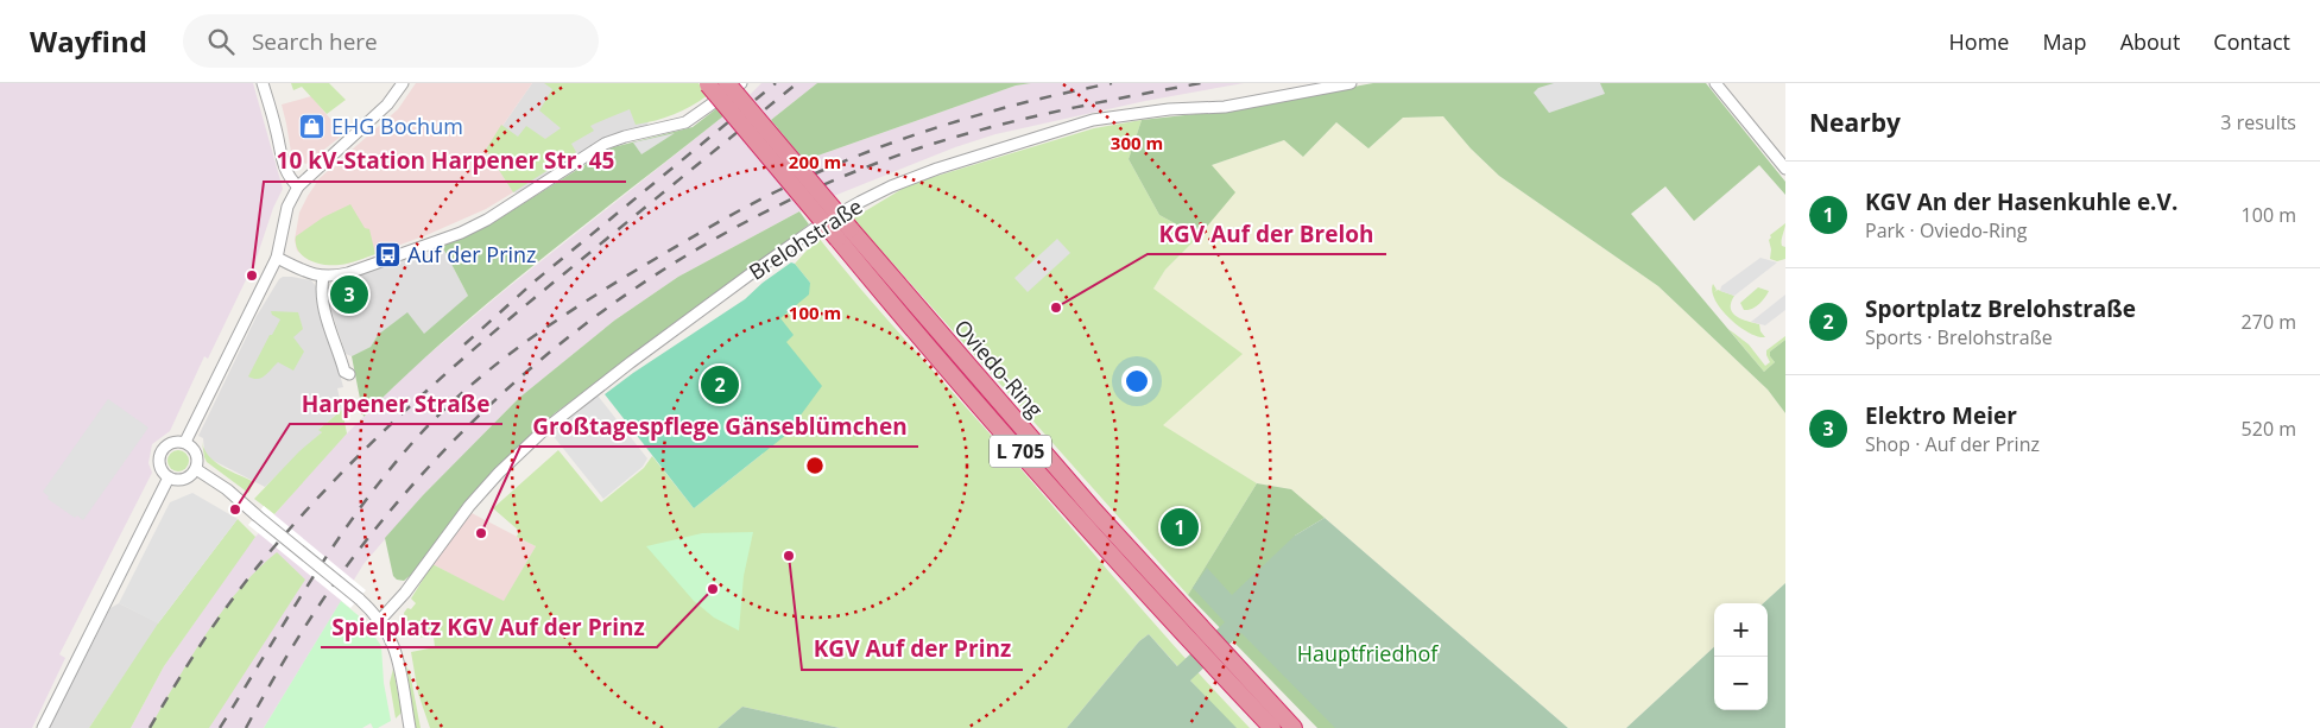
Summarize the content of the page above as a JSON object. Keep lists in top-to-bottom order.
{
  "streets": {
    "highway": ["Oviedo-Ring", "L 705"],
    "street": ["Brelohstraße"]
  },
  "parks": ["Hauptfriedhof"],
  "places": {
    "shop": ["EHG Bochum"],
    "bus stop": ["Auf der Prinz"],
    "other": [
      "10 kV-Station Harpener Str. 45",
      "KGV Auf der Breloh",
      "Harpener Straße",
      "Großtagespflege Gänseblümchen",
      "KGV Auf der Prinz",
      "Spielplatz KGV Auf der Prinz"
    ]
  },
  "page": {
    "header": "Wayfind",
    "search": "Search here",
    "nav": [
      "Home",
      "Map",
      "About",
      "Contact"
    ],
    "heading": ["Nearby", "3 results"],
    "list": [
      {
        "mark": "1",
        "name": "KGV An der Hasenkuhle e.V.",
        "note": "Park · Oviedo-Ring",
        "value": "100 m"
      },
      {
        "mark": "2",
        "name": "Sportplatz Brelohstraße",
        "note": "Sports · Brelohstraße",
        "value": "270 m"
      },
      {
        "mark": "3",
        "name": "Elektro Meier",
        "note": "Shop · Auf der Prinz",
        "value": "520 m"
      }
    ],
    "pins": ["3", "2", "1"],
    "map_buttons": ["+", "−"]
  },
  "rings": ["300 m", "200 m", "100 m"]
}
